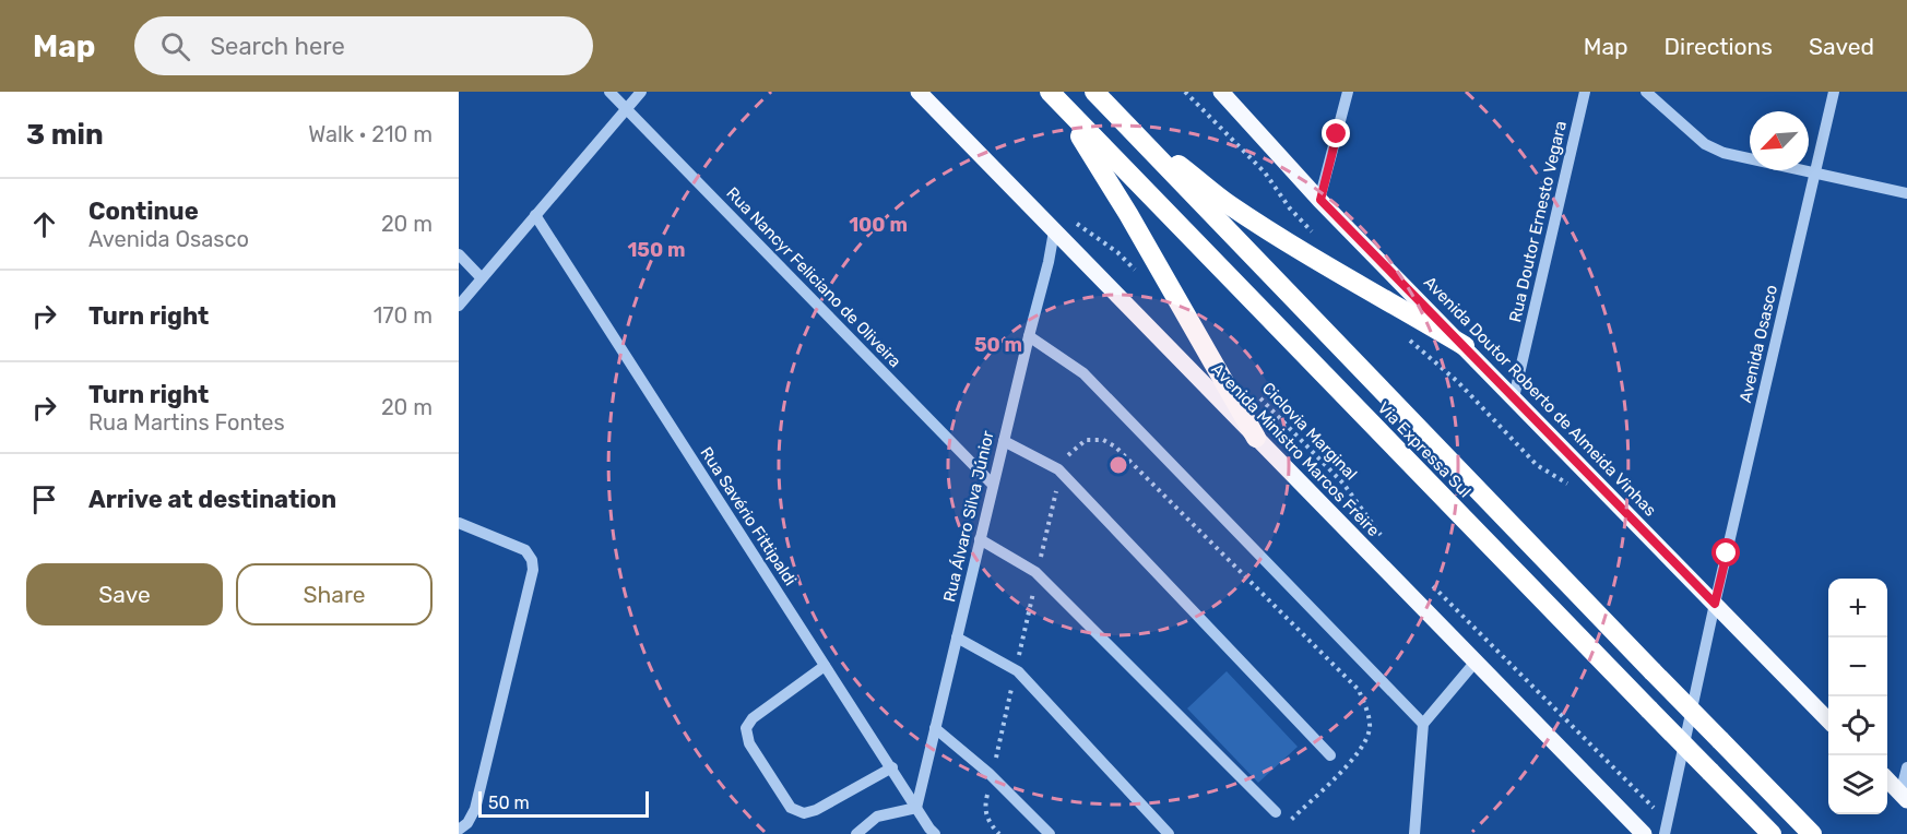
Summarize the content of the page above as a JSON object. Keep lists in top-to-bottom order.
{
  "streets": {
    "highway": ["Via Expressa Sul"],
    "main road": ["Avenida Doutor Roberto de Almeida Vinhas", "Avenida Ministro Marcos Freire"],
    "street": [
      "Rua Doutor Ernesto Vegara",
      "Rua Nancyr Feliciano de Oliveira",
      "Avenida Osasco",
      "Rua Savério Fittipaldi",
      "Rua Álvaro Silva Júnior"
    ],
    "path": ["Ciclovia Marginal"]
  },
  "crossings": [
    ["Rua Doutor Ernesto Vegara", "Avenida Doutor Roberto de Almeida Vinhas"],
    ["Rua Nancyr Feliciano de Oliveira", "Rua Álvaro Silva Júnior"],
    ["Avenida Osasco", "Avenida Doutor Roberto de Almeida Vinhas"],
    ["Avenida Ministro Marcos Freire", "Rua Álvaro Silva Júnior"],
    ["Rua Savério Fittipaldi", "Rua Álvaro Silva Júnior"]
  ],
  "scale_bar": "50 m",
  "north": "bottom left",
  "page": {
    "header": "Map",
    "search": "Search here",
    "nav": ["Map", "Directions", "Saved"],
    "heading": ["3 min", "Walk · 210 m"],
    "list": [
      ["Continue", "Avenida Osasco", "20 m"],
      ["Turn right", "170 m"],
      ["Turn right", "Rua Martins Fontes", "20 m"],
      "Arrive at destination"
    ],
    "buttons": ["Save", "Share"],
    "map_buttons": ["+", "−"],
    "scale": "50 m"
  },
  "rings": ["100 m", "150 m", "50 m"]
}
